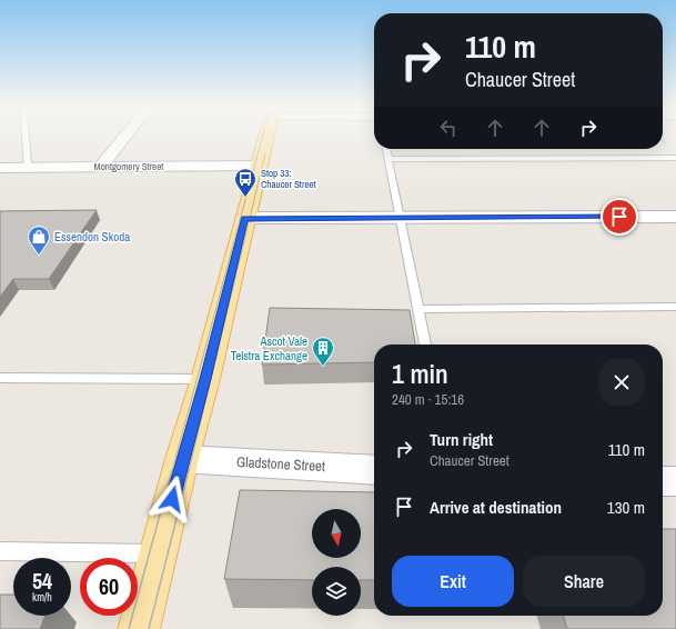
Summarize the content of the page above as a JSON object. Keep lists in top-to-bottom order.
{
  "streets": {
    "street": ["Montgomery Street", "Gladstone Street"]
  },
  "places": {
    "bus stop": ["Stop 33: Chaucer Street"],
    "shop": ["Essendon Skoda"],
    "building": ["Ascot Vale Telstra Exchange"]
  },
  "north": "bottom",
  "page": {
    "turn": ["110 m", "Chaucer Street"],
    "heading": ["1 min", "240 m · 15:16"],
    "list": [
      {
        "name": "Turn right",
        "note": "Chaucer Street",
        "value": "110 m"
      },
      {
        "name": "Arrive at destination",
        "value": "130 m"
      }
    ],
    "buttons": ["Exit", "Share"],
    "speed": "54 km/h",
    "limit": "60"
  }
}
